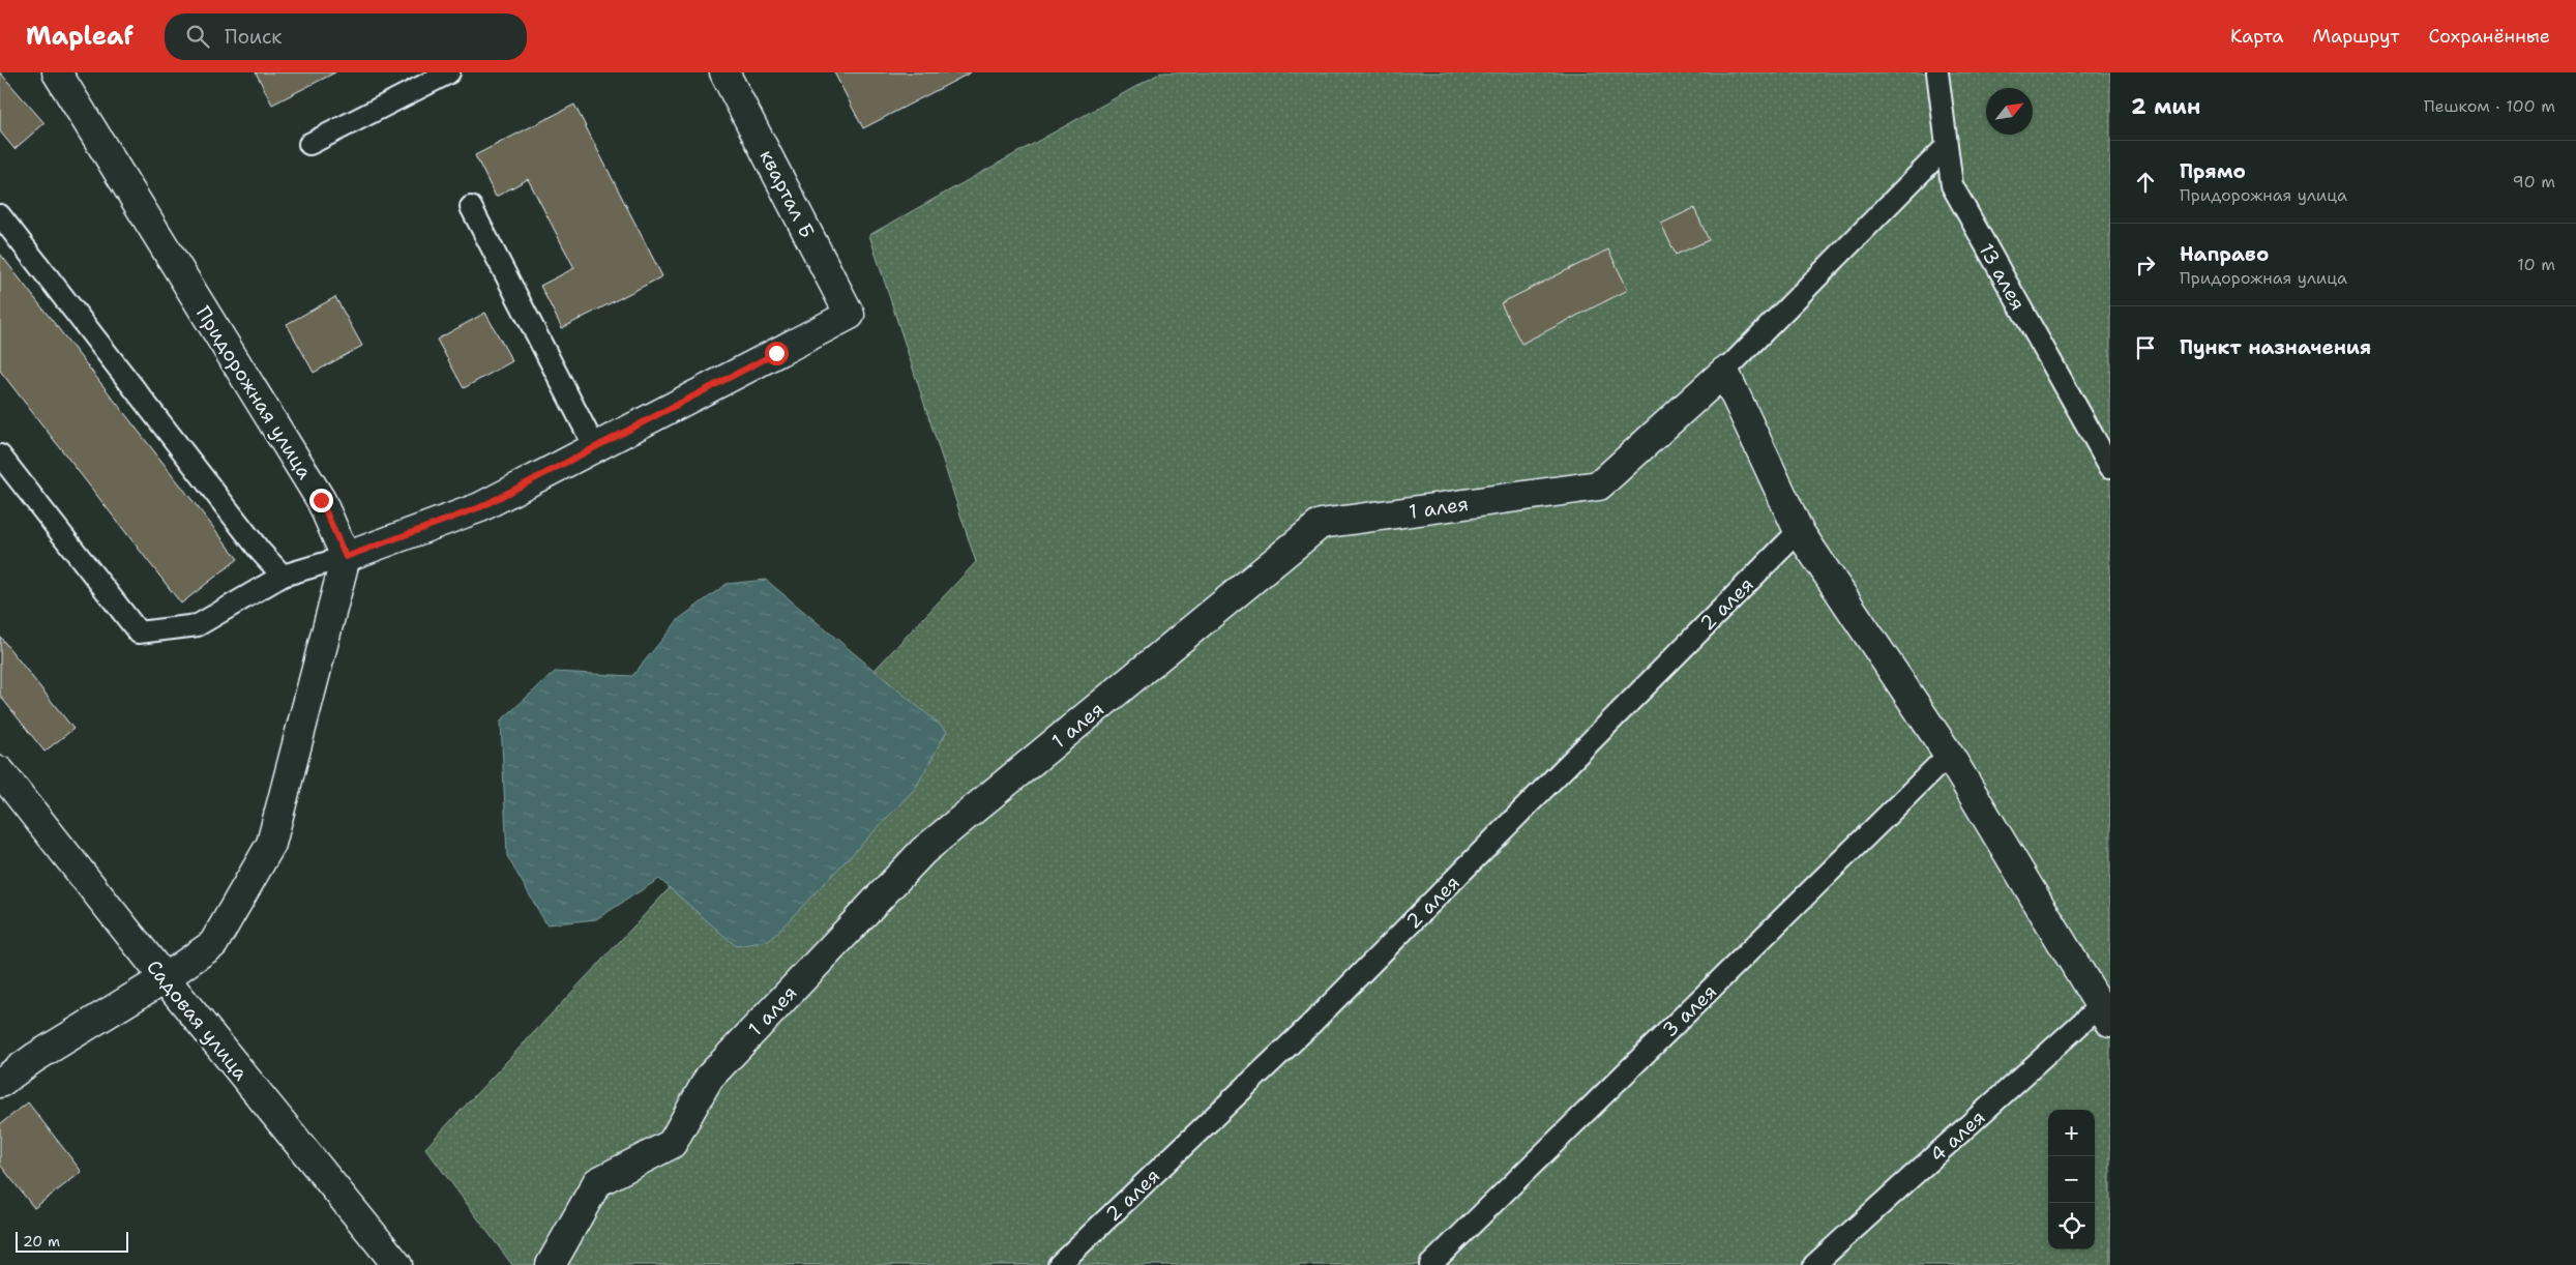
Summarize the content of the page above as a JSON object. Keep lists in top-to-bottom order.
{
  "streets": {
    "street": [
      "квартал Б",
      "Придорожная улица",
      "1 алея",
      "Садовая улица"
    ],
    "lane": [
      "13 алея",
      "2 алея",
      "3 алея",
      "4 алея"
    ]
  },
  "scale_bar": "20 m",
  "north": "top right",
  "page": {
    "header": "Mapleaf",
    "search": "Поиск",
    "nav": ["Карта", "Маршрут", "Сохранённые"],
    "heading": ["2 мин", "Пешком · 100 m"],
    "list": [
      ["Прямо", "Придорожная улица", "90 m"],
      ["Направо", "Придорожная улица", "10 m"],
      "Пункт назначения"
    ],
    "map_buttons": ["+", "−"],
    "scale": "20 m"
  }
}
